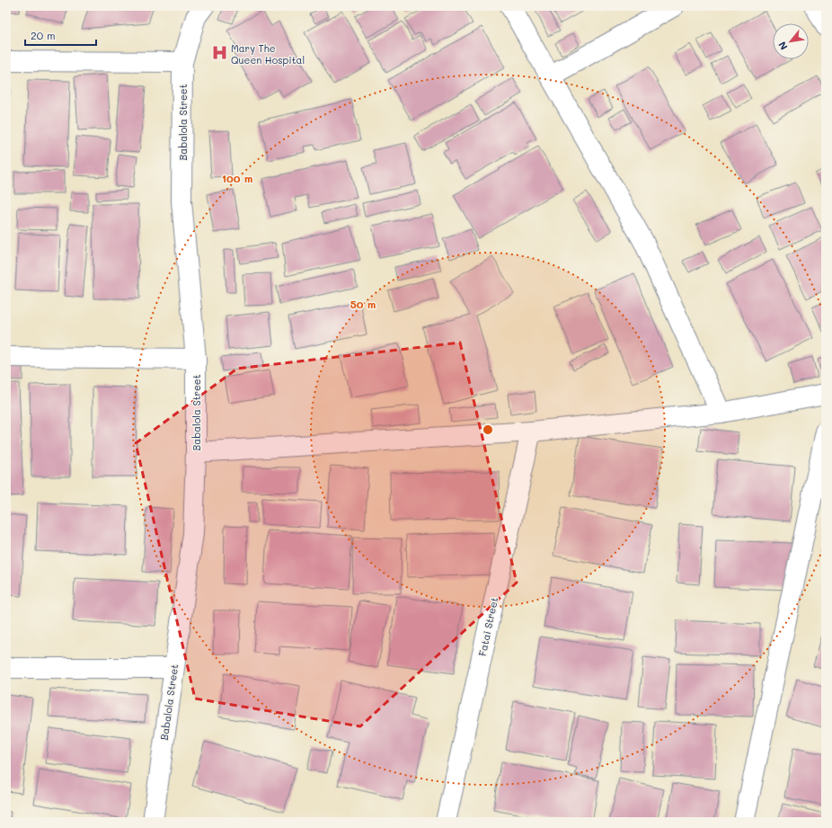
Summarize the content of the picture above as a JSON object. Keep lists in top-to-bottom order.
{
  "streets": {
    "street": ["Babalola Street", "Fatai Street"]
  },
  "places": {
    "hospital": ["Mary The Queen Hospital"]
  },
  "scale_bar": "20 m",
  "north": "bottom left",
  "rings": ["100 m", "50 m"]
}
